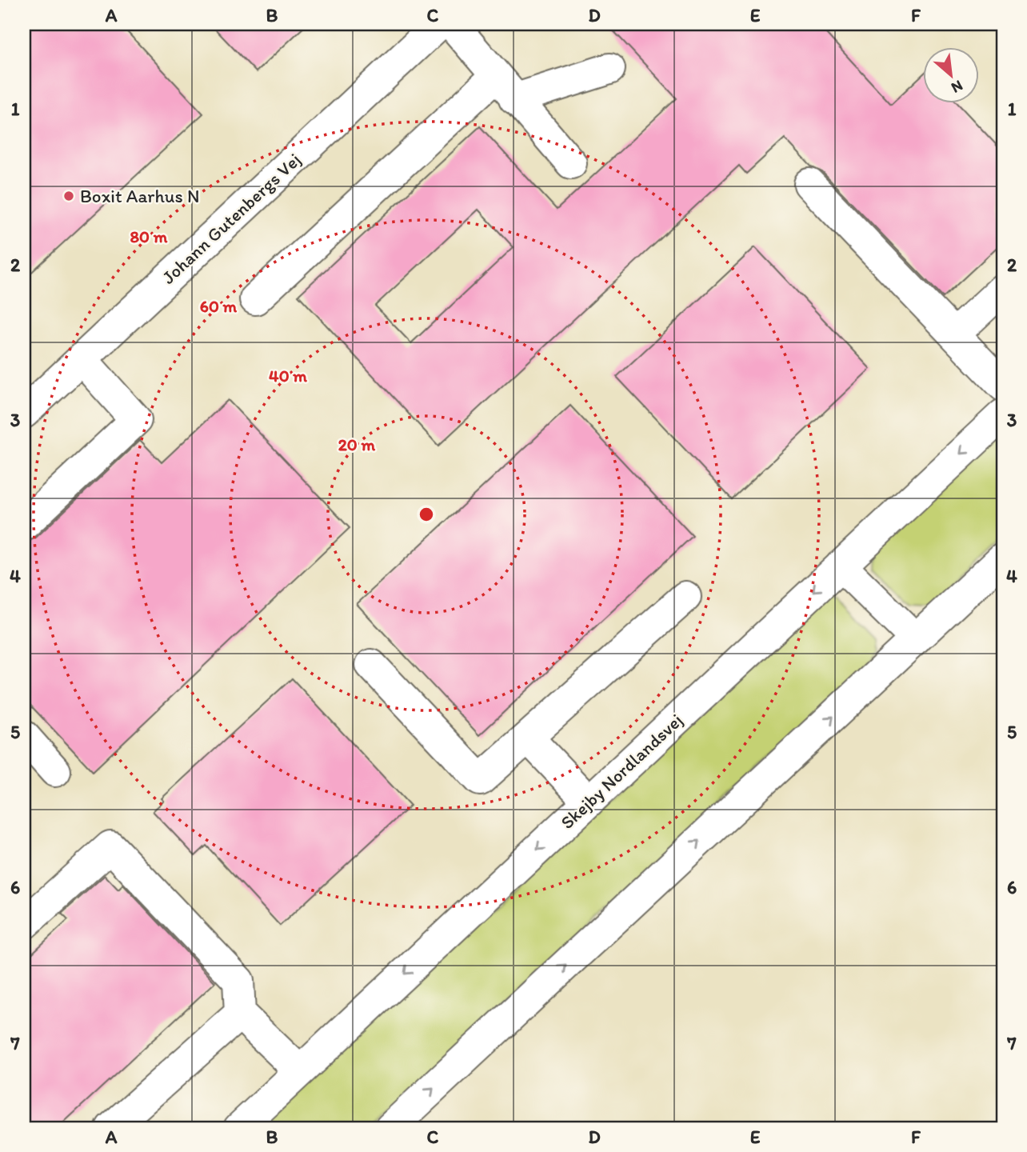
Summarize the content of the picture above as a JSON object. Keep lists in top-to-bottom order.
{
  "streets": {
    "street": ["Johann Gutenbergs Vej", "Skejby Nordlandsvej"]
  },
  "places": ["Boxit Aarhus N"],
  "north": "bottom right",
  "grid": {
    "columns": [
      "A",
      "B",
      "C",
      "D",
      "E",
      "F"
    ],
    "rows": [
      "1",
      "2",
      "3",
      "4",
      "5",
      "6",
      "7"
    ]
  },
  "rings": [
    "80 m",
    "60 m",
    "40 m",
    "20 m"
  ]
}
